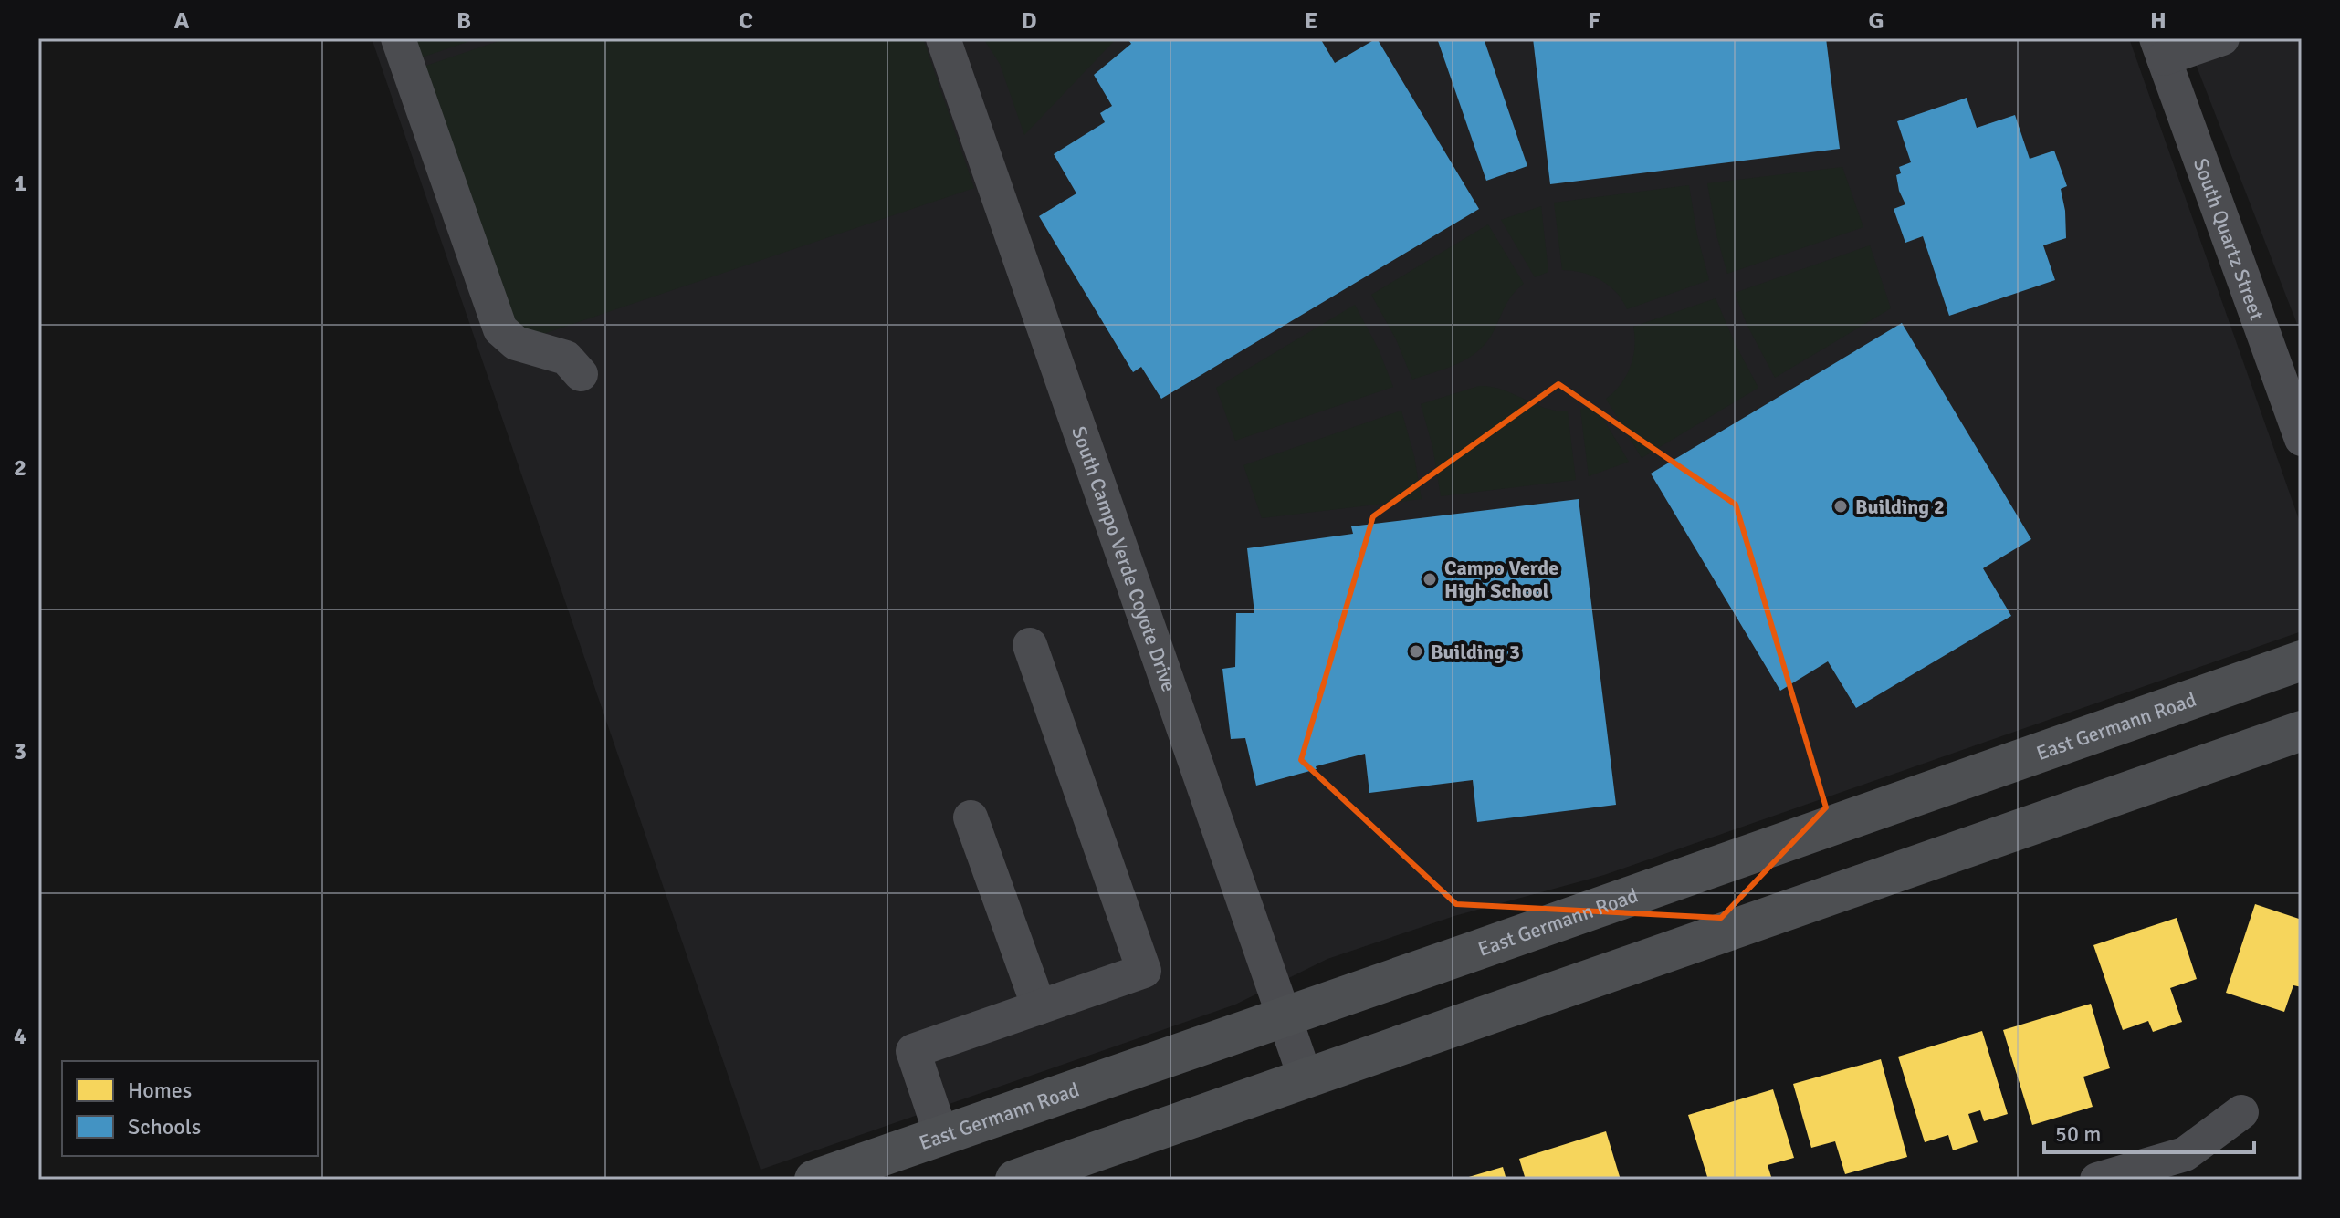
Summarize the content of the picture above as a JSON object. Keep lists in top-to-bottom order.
{
  "streets": {
    "main road": ["East Germann Road"],
    "street": ["South Quartz Street", "South Campo Verde Coyote Drive"]
  },
  "crossings": [
    ["South Campo Verde Coyote Drive", "East Germann Road"]
  ],
  "places": ["Building 2", "Campo Verde High School", "Building 3"],
  "legend": ["Homes", "Schools"],
  "scale_bar": "50 m",
  "grid": {
    "columns": [
      "A",
      "B",
      "C",
      "D",
      "E",
      "F",
      "G",
      "H"
    ],
    "rows": [
      "1",
      "2",
      "3",
      "4"
    ]
  }
}
